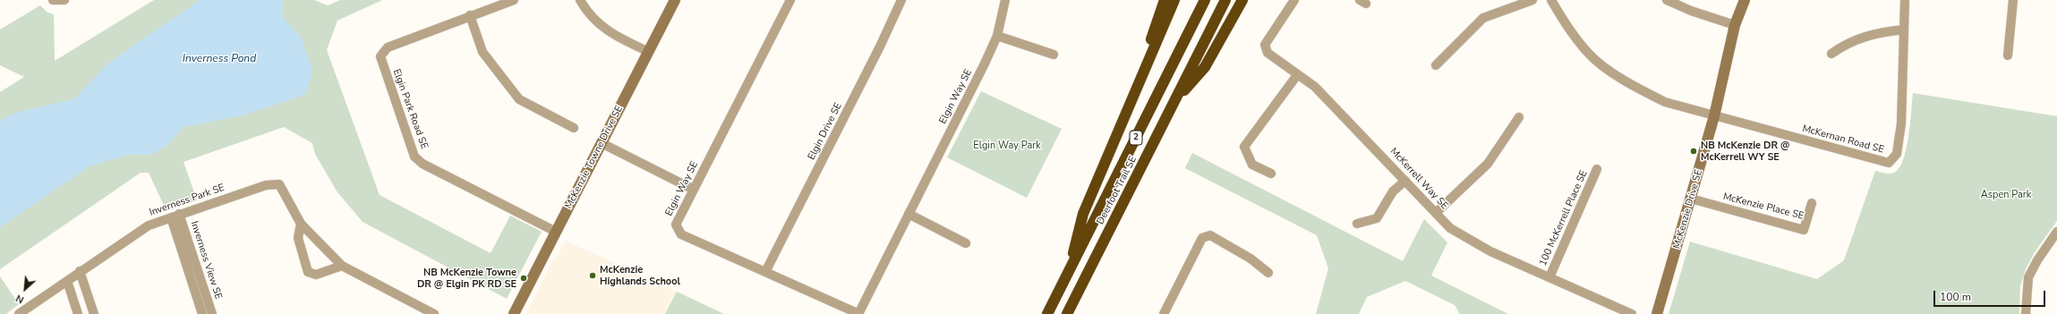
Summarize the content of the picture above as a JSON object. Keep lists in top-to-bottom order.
{
  "streets": {
    "highway": ["2", "Deerfoot Trail SE"],
    "street": [
      "Elgin Way SE",
      "Elgin Park Road SE",
      "Elgin Drive SE",
      "McKernan Road SE",
      "McKenzie Towne Drive SE",
      "McKerrell Way SE",
      "Inverness Park SE",
      "McKenzie Place SE",
      "McKenzie Drive SE",
      "100 McKerrell Place SE",
      "Inverness View SE"
    ]
  },
  "crossings": [
    ["Elgin Way SE", "Elgin Drive SE"],
    ["Elgin Park Road SE", "McKenzie Towne Drive SE"],
    ["McKernan Road SE", "McKenzie Drive SE"],
    ["McKerrell Way SE", "100 McKerrell Place SE"],
    ["Inverness Park SE", "Inverness View SE"],
    ["McKenzie Place SE", "McKenzie Drive SE"]
  ],
  "water": ["Inverness Pond"],
  "parks": ["Elgin Way Park", "Aspen Park"],
  "places": ["NB McKenzie DR @ McKerrell WY SE", "McKenzie Highlands School", "NB McKenzie Towne DR @ Elgin PK RD SE"],
  "scale_bar": "100 m",
  "north": "bottom left"
}
